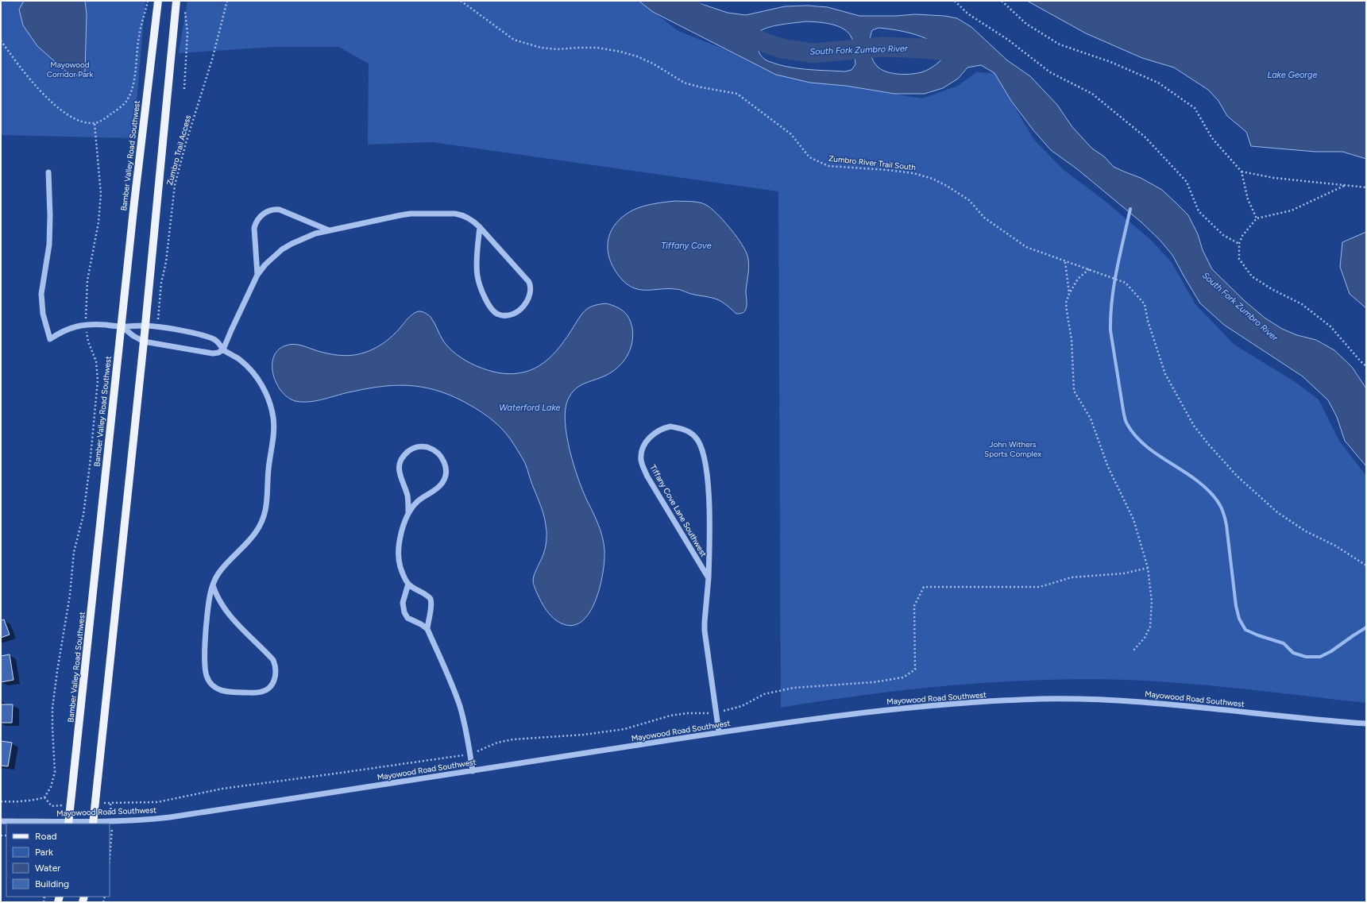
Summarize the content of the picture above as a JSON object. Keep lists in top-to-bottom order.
{
  "streets": {
    "main road": ["Bamber Valley Road Southwest"],
    "street": ["Tiffany Cove Lane Southwest", "Mayowood Road Southwest"],
    "path": ["Zumbro Trail Access", "Zumbro River Trail South"]
  },
  "crossings": [
    ["Bamber Valley Road Southwest", "Mayowood Road Southwest"],
    ["Tiffany Cove Lane Southwest", "Mayowood Road Southwest"]
  ],
  "water": [
    "South Fork Zumbro River",
    "Lake George",
    "Tiffany Cove",
    "Waterford Lake"
  ],
  "parks": ["Mayowood Corridor Park", "John Withers Sports Complex"],
  "legend": [
    "Road",
    "Park",
    "Water",
    "Building"
  ]
}
